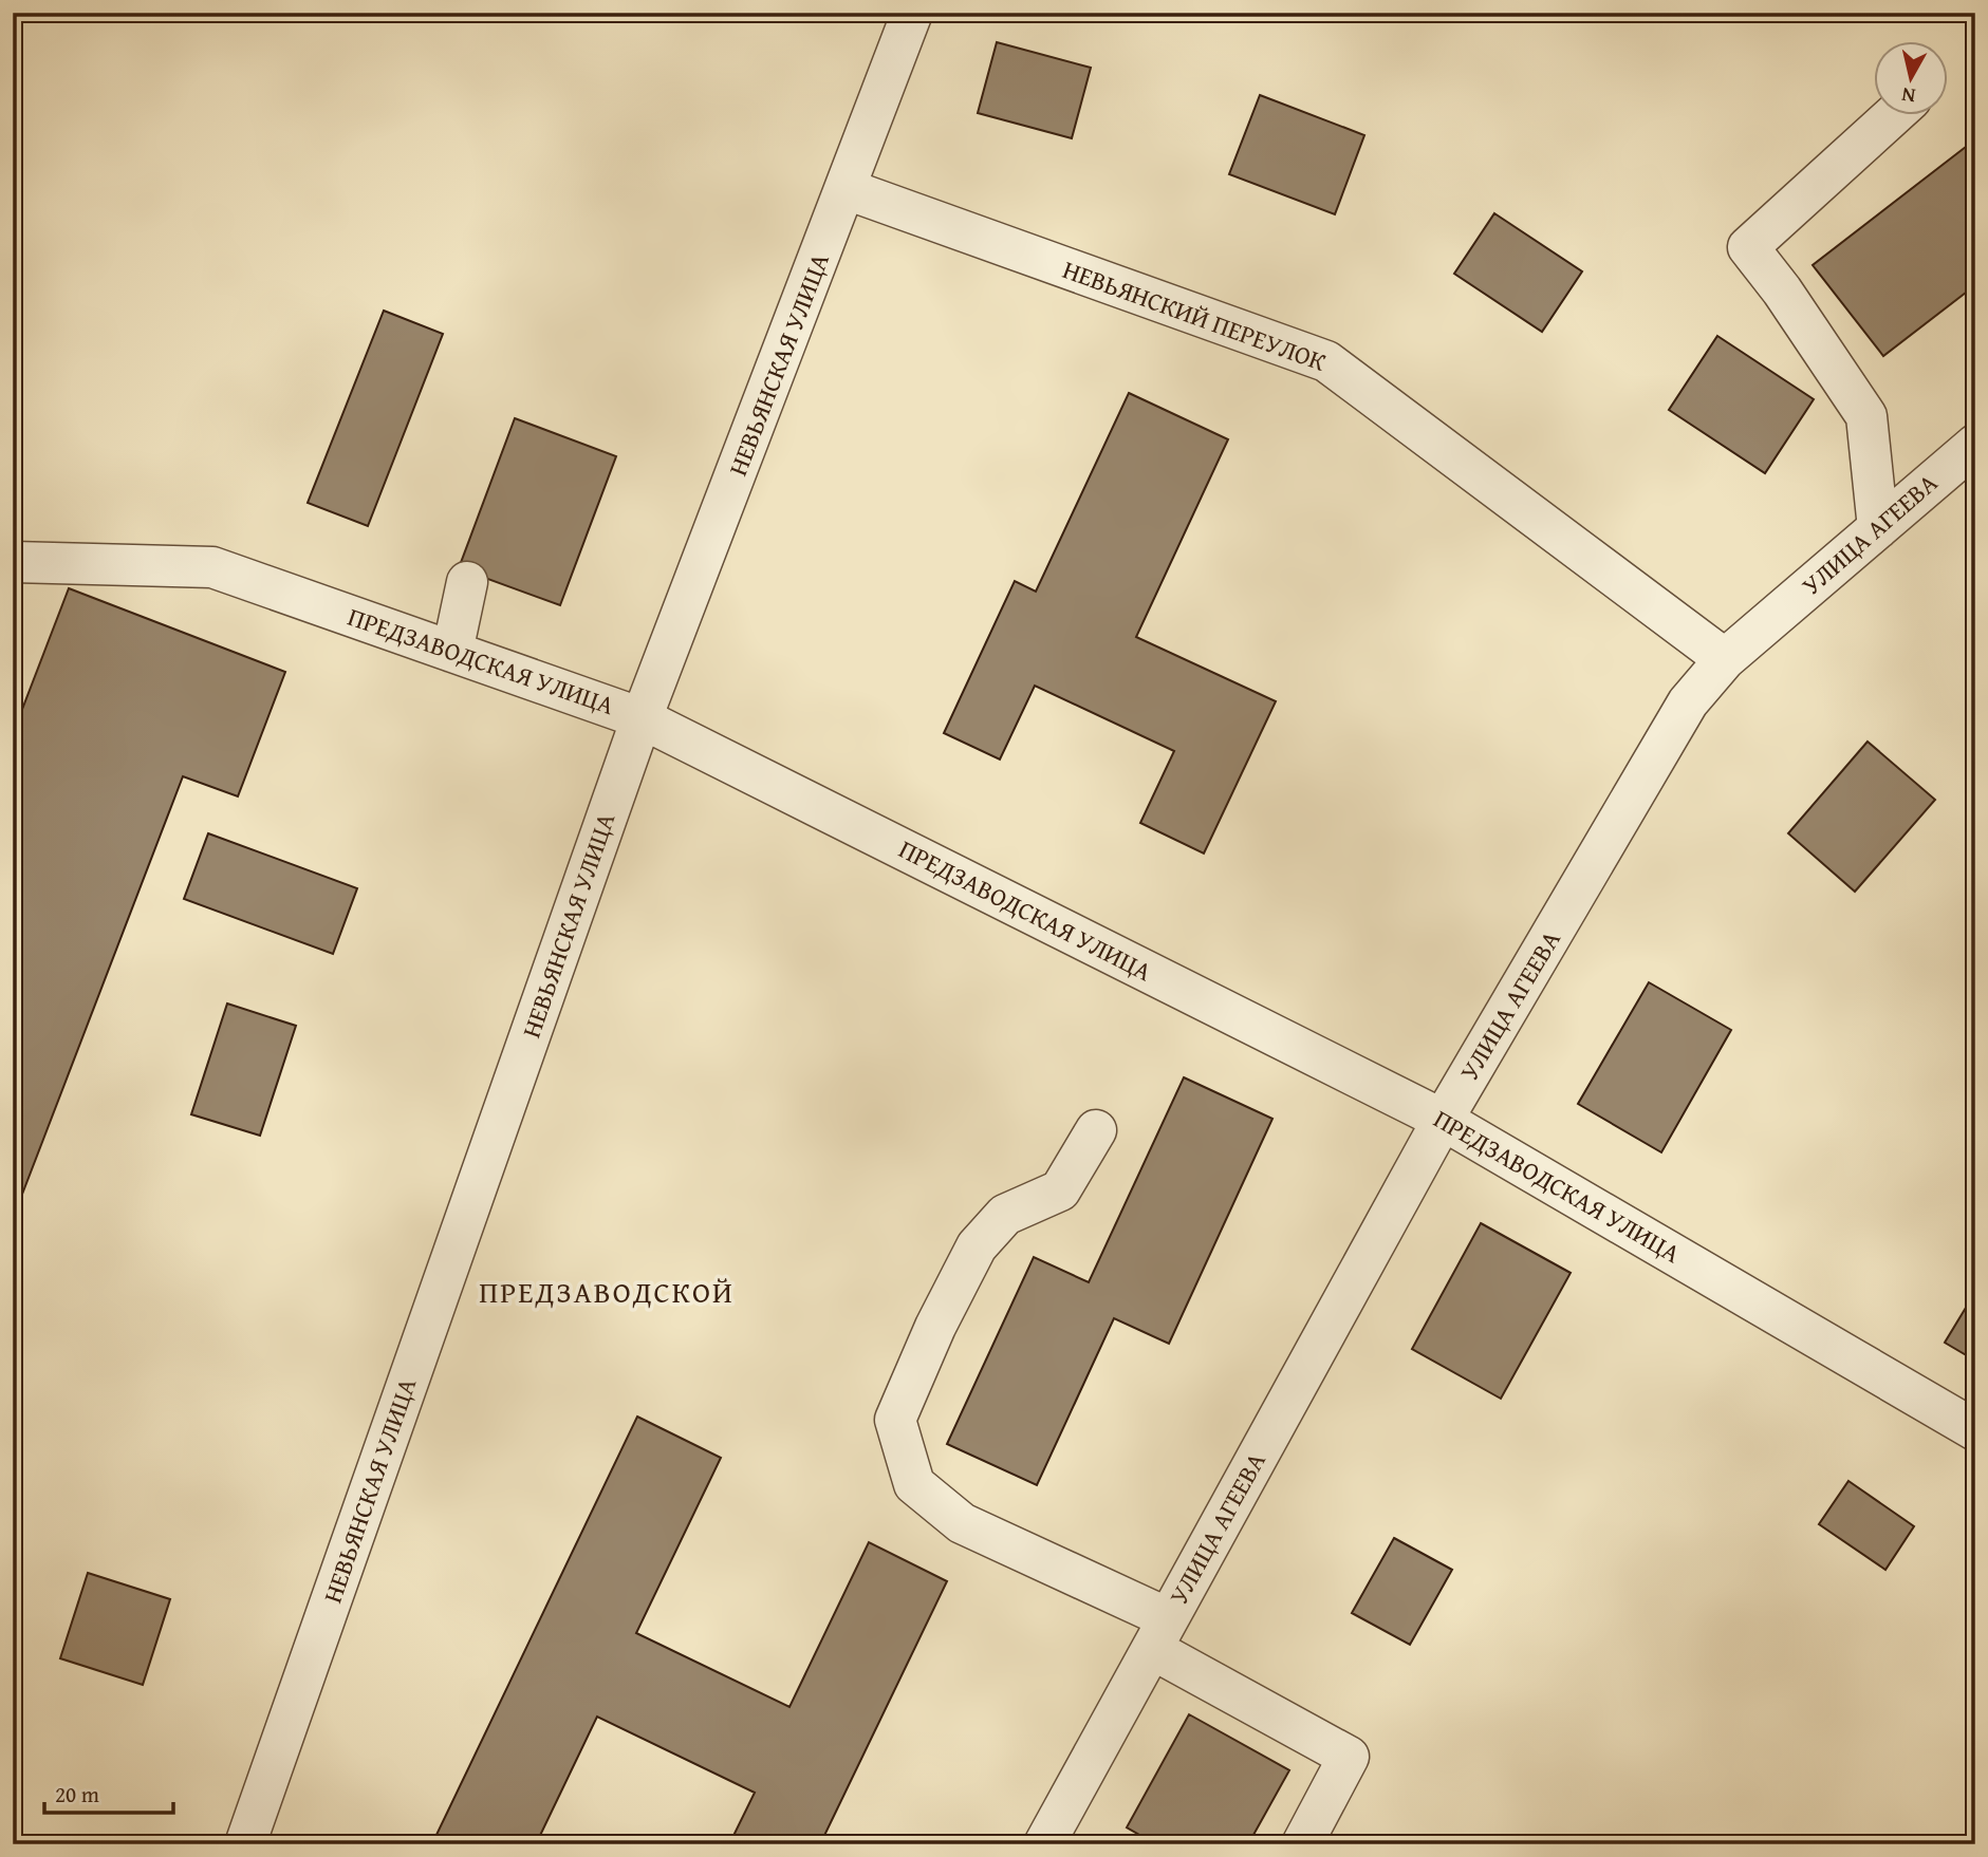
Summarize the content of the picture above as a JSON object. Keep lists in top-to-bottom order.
{
  "streets": {
    "street": [
      "НЕВЬЯНСКИЙ ПЕРЕУЛОК",
      "НЕВЬЯНСКАЯ УЛИЦА",
      "УЛИЦА АГЕЕВА",
      "ПРЕДЗАВОДСКАЯ УЛИЦА"
    ]
  },
  "crossings": [
    ["НЕВЬЯНСКИЙ ПЕРЕУЛОК", "НЕВЬЯНСКАЯ УЛИЦА"],
    ["НЕВЬЯНСКИЙ ПЕРЕУЛОК", "УЛИЦА АГЕЕВА"],
    ["НЕВЬЯНСКАЯ УЛИЦА", "ПРЕДЗАВОДСКАЯ УЛИЦА"],
    ["УЛИЦА АГЕЕВА", "ПРЕДЗАВОДСКАЯ УЛИЦА"]
  ],
  "districts": ["ПРЕДЗАВОДСКОЙ"],
  "scale_bar": "20 m",
  "north": "bottom"
}
